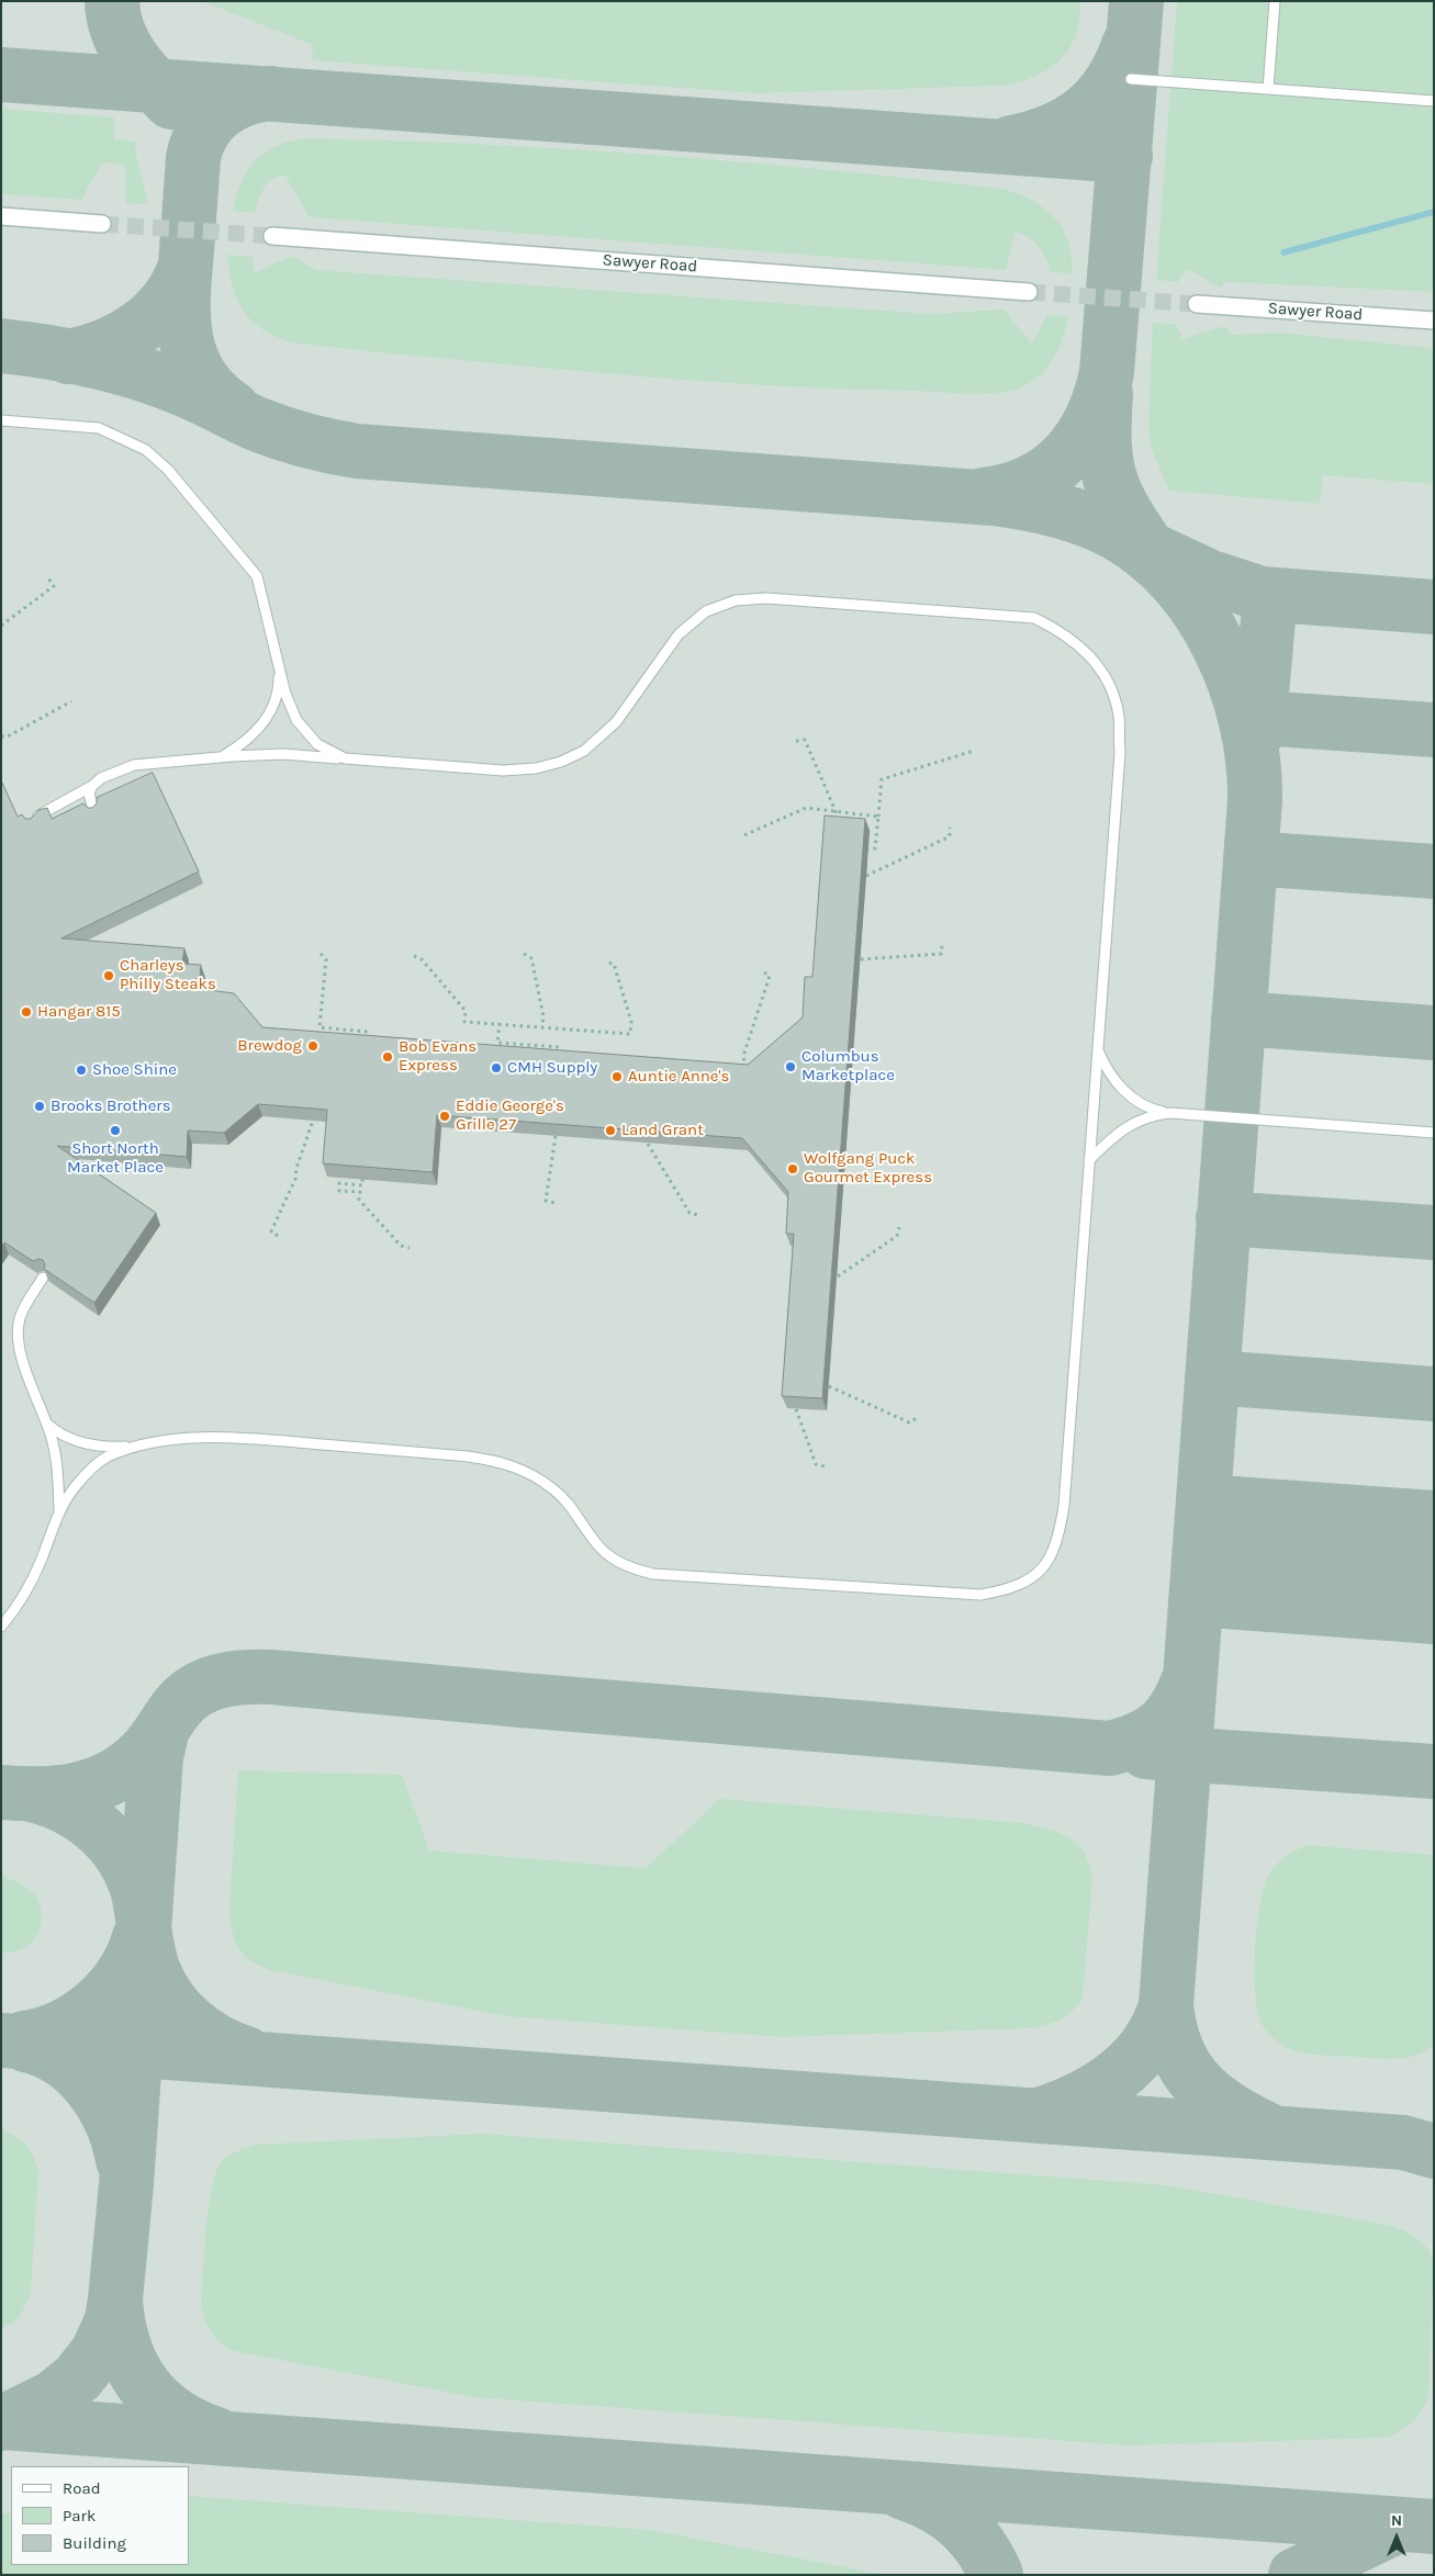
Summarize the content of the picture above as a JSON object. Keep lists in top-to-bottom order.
{
  "streets": {
    "street": ["Sawyer Road"]
  },
  "places": [
    "Charleys Philly Steaks",
    "Hangar 815",
    "Brewdog",
    "Bob Evans Express",
    "Columbus Marketplace",
    "CMH Supply",
    "Shoe Shine",
    "Auntie Anne's",
    "Brooks Brothers",
    "Eddie George's Grille 27",
    "Short North Market Place",
    "Land Grant",
    "Wolfgang Puck Gourmet Express"
  ],
  "legend": ["Road", "Park", "Building"],
  "north": "top"
}
